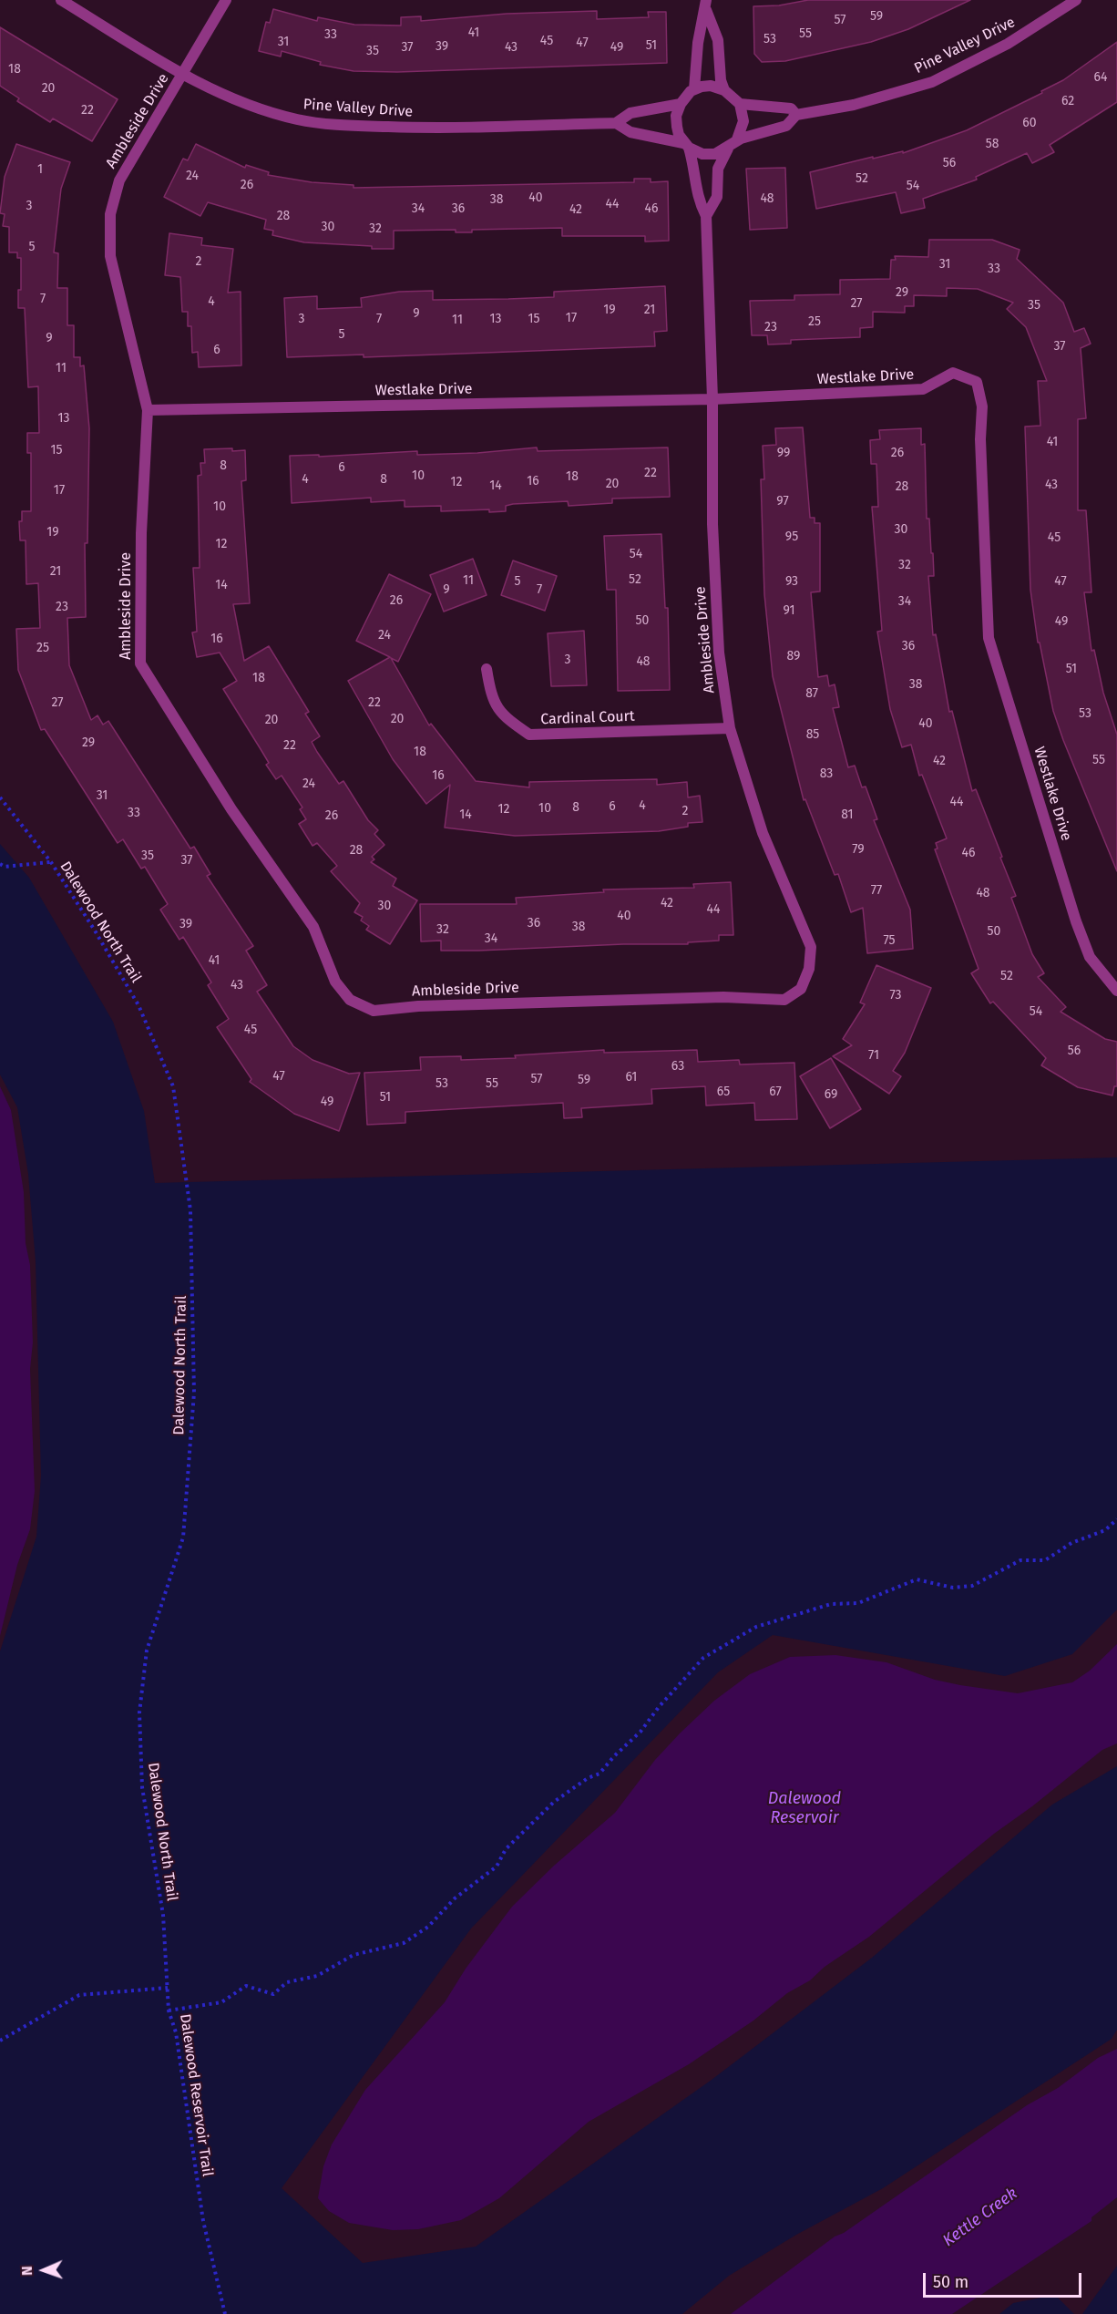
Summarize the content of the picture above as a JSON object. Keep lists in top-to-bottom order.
{
  "streets": {
    "street": [
      "Pine Valley Drive",
      "Ambleside Drive",
      "Westlake Drive",
      "Cardinal Court"
    ],
    "path": ["Dalewood North Trail", "Dalewood Reservoir Trail"]
  },
  "crossings": [
    ["Pine Valley Drive", "Ambleside Drive"],
    ["Ambleside Drive", "Westlake Drive"],
    ["Ambleside Drive", "Cardinal Court"],
    ["Dalewood North Trail", "Dalewood Reservoir Trail"]
  ],
  "water": ["Dalewood Reservoir", "Kettle Creek"],
  "house_numbers": [
    "59",
    "57",
    "41",
    "55",
    "33",
    "53",
    "45",
    "31",
    "47",
    "51",
    "39",
    "37",
    "43",
    "49",
    "35",
    "18",
    "64",
    "20",
    "62",
    "22",
    "60",
    "58",
    "56",
    "1",
    "24",
    "52",
    "26",
    "54",
    "40",
    "48",
    "38",
    "44",
    "3",
    "34",
    "36",
    "46",
    "42",
    "28",
    "30",
    "32",
    "5",
    "2",
    "31",
    "33",
    "29",
    "7",
    "4",
    "27",
    "35",
    "19",
    "21",
    "9",
    "17",
    "3",
    "7",
    "13",
    "15",
    "11",
    "25",
    "23",
    "5",
    "9",
    "37",
    "6",
    "11",
    "13",
    "41",
    "15",
    "99",
    "26",
    "8",
    "6",
    "22",
    "10",
    "18",
    "4",
    "8",
    "16",
    "12",
    "20",
    "43",
    "14",
    "28",
    "17",
    "97",
    "10",
    "30",
    "19",
    "95",
    "45",
    "12",
    "54",
    "32",
    "21",
    "52",
    "11",
    "5",
    "93",
    "47",
    "14",
    "9",
    "7",
    "26",
    "34",
    "23",
    "91",
    "50",
    "49",
    "24",
    "16",
    "36",
    "25",
    "89",
    "3",
    "48",
    "51",
    "18",
    "38",
    "87",
    "27",
    "22",
    "53",
    "20",
    "20",
    "40",
    "85",
    "29",
    "22",
    "18",
    "55",
    "42",
    "83",
    "16",
    "24",
    "31",
    "44",
    "4",
    "6",
    "8",
    "10",
    "12",
    "2",
    "33",
    "14",
    "81",
    "26",
    "79",
    "28",
    "46",
    "35",
    "37",
    "77",
    "48",
    "42",
    "30",
    "44",
    "40",
    "36",
    "39",
    "38",
    "32",
    "50",
    "34",
    "75",
    "41",
    "52",
    "43",
    "73",
    "54",
    "45",
    "56",
    "71",
    "63",
    "47",
    "61",
    "57",
    "59",
    "53",
    "55",
    "65",
    "67",
    "69",
    "51",
    "49"
  ],
  "scale_bar": "50 m",
  "north": "left"
}
